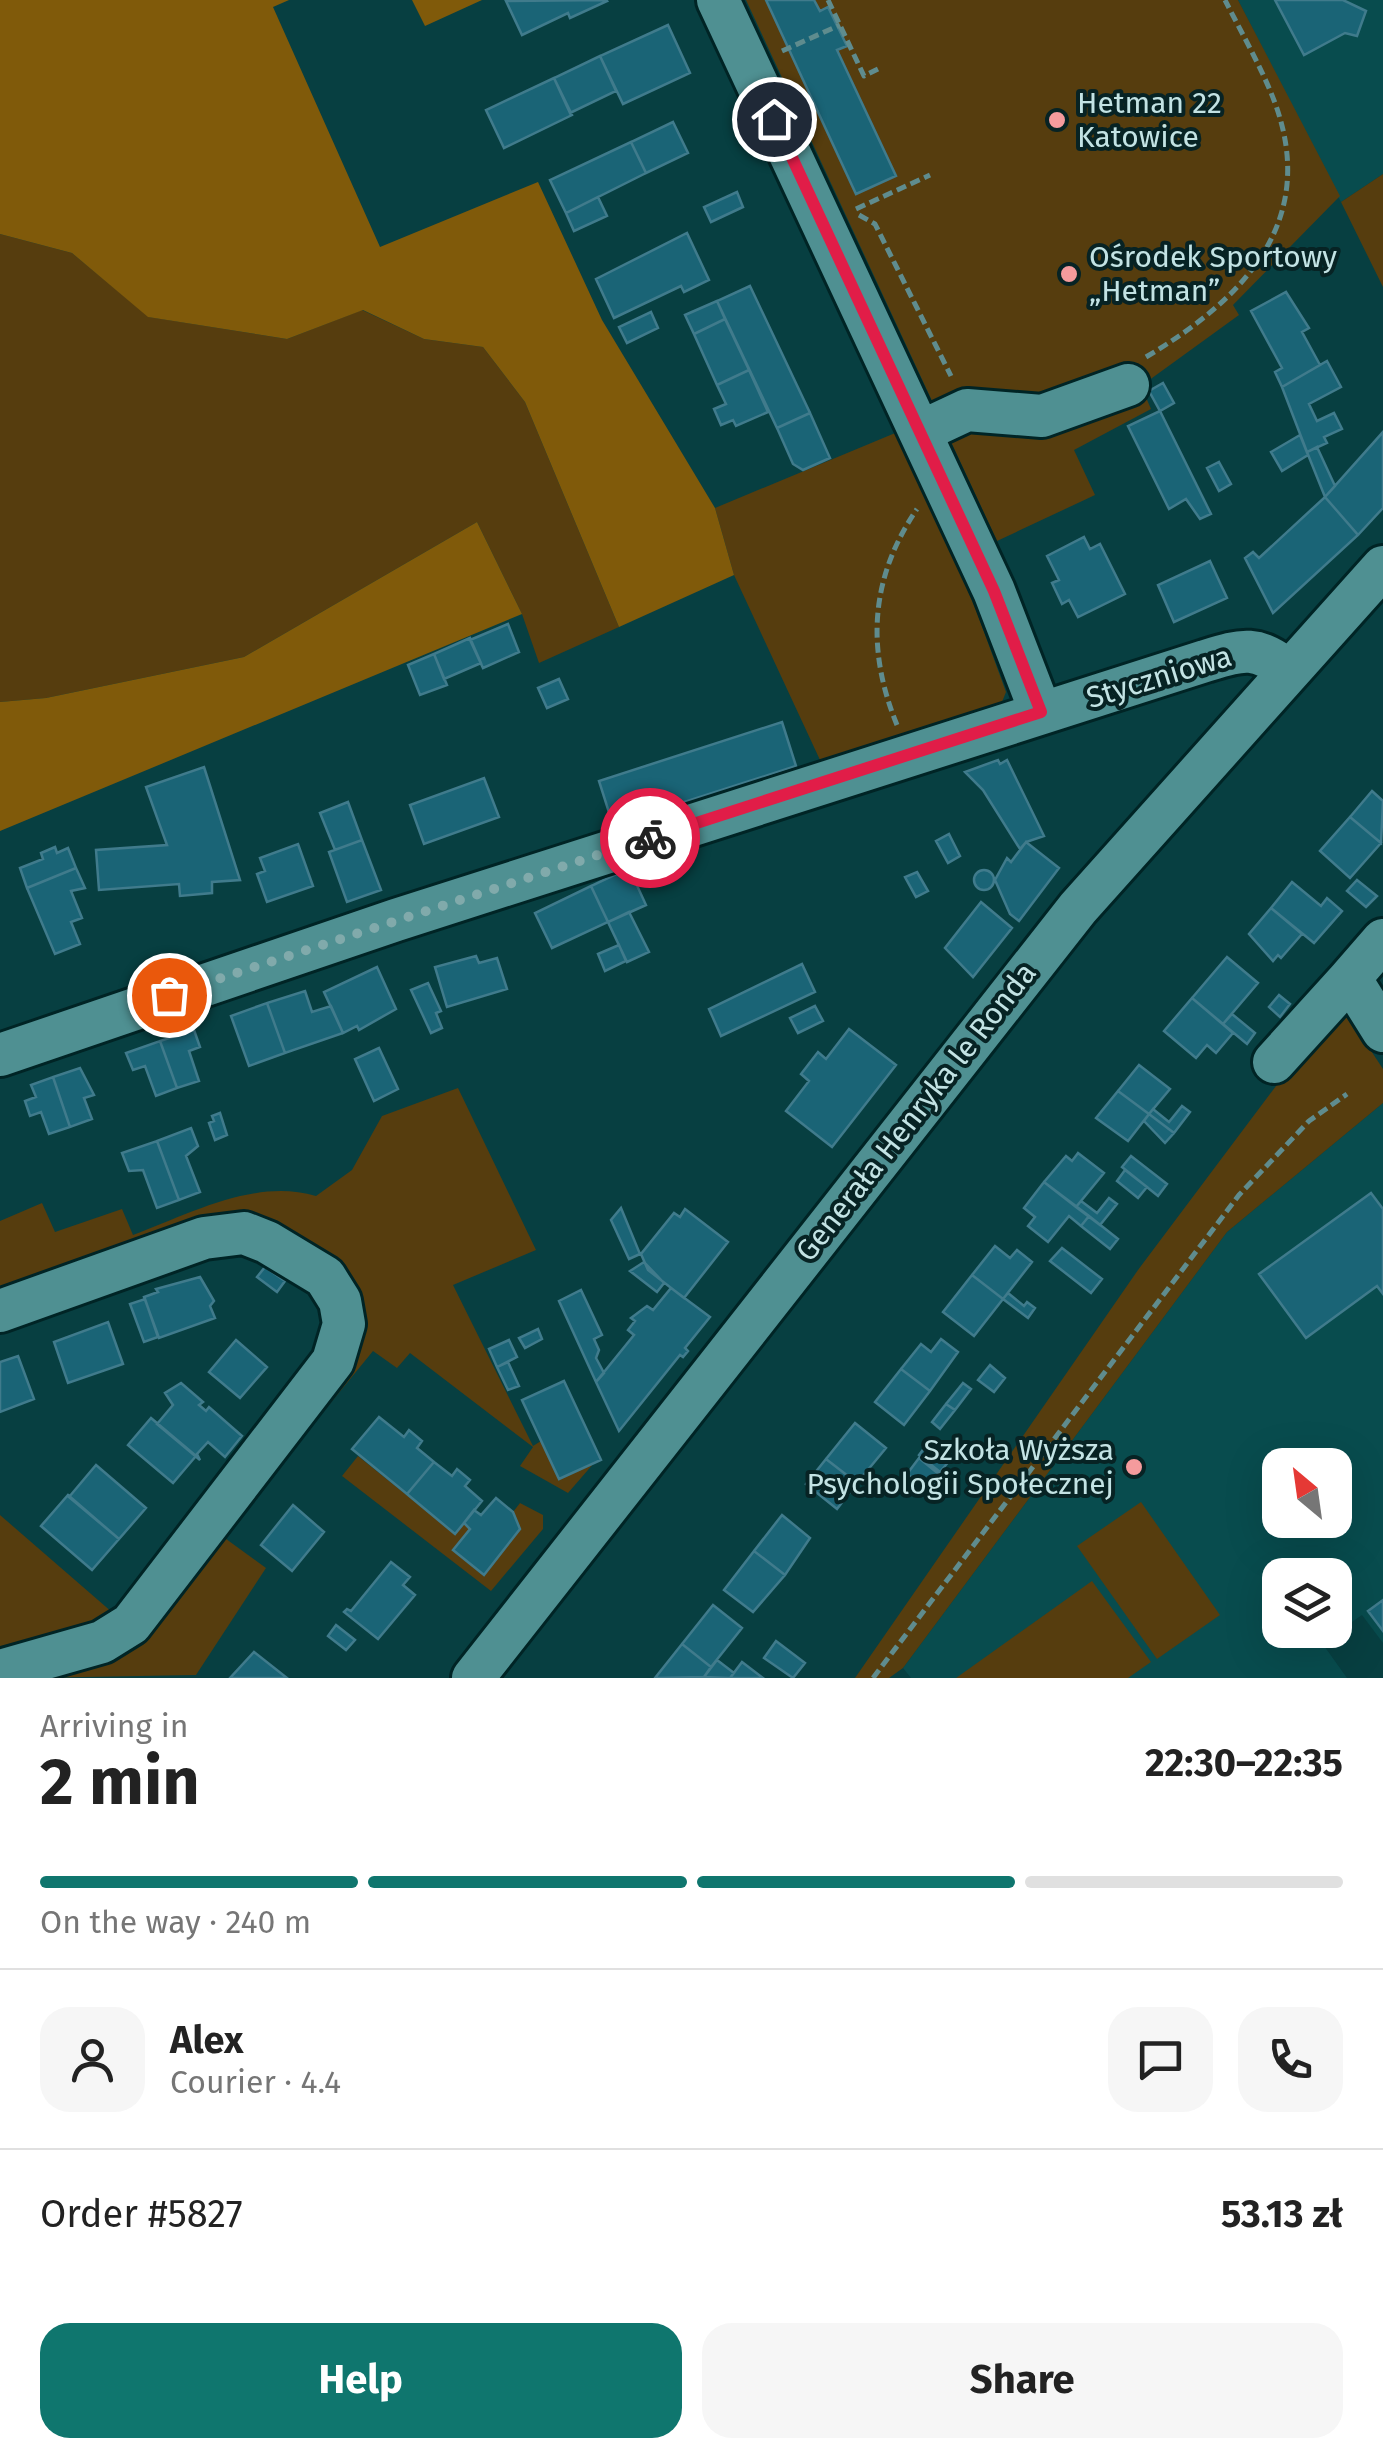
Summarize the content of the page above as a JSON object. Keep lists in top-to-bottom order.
{
  "streets": {
    "street": ["Styczniowa", "Generała Henryka le Ronda"]
  },
  "crossings": [
    ["Styczniowa", "Generała Henryka le Ronda"]
  ],
  "places": ["Hetman 22 Katowice", "Ośrodek Sportowy „Hetman”", "Szkoła Wyższa Psychologii Społecznej"],
  "north": "top left",
  "page": {
    "heading": ["2 min", "Arriving in", "22:30–22:35"],
    "panel": [
      "Alex",
      "Courier · 4.4",
      "Order #5827",
      "53.13 zł"
    ],
    "bar": "On the way · 240 m",
    "buttons": ["Help", "Share"]
  }
}
